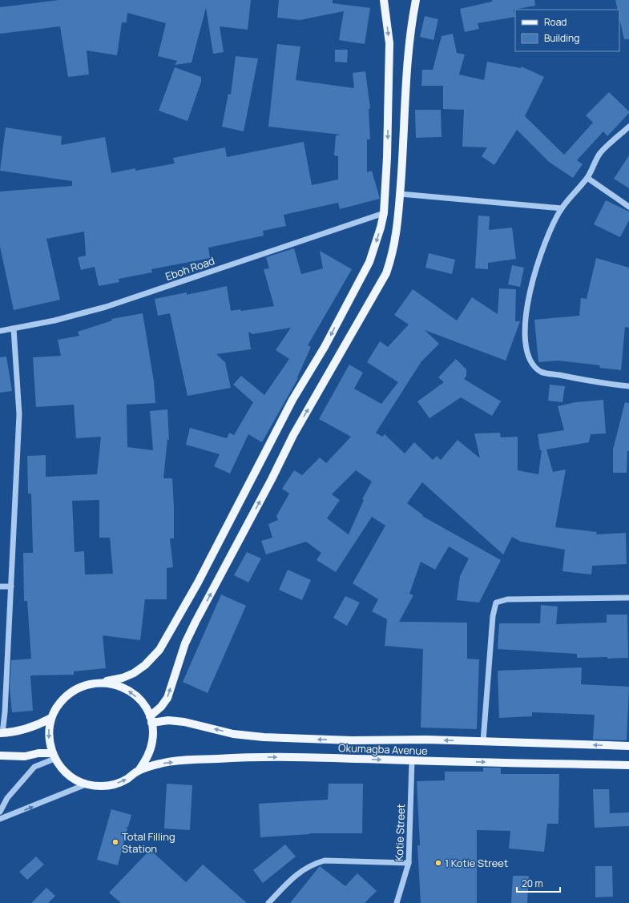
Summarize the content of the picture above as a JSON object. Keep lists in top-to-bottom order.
{
  "streets": {
    "main road": ["Okumagba Avenue"],
    "street": ["Eboh Road", "Kotie Street"]
  },
  "crossings": [
    ["Okumagba Avenue", "Kotie Street"]
  ],
  "places": ["Total Filling Station", "1 Kotie Street"],
  "legend": ["Road", "Building"],
  "scale_bar": "20 m"
}
